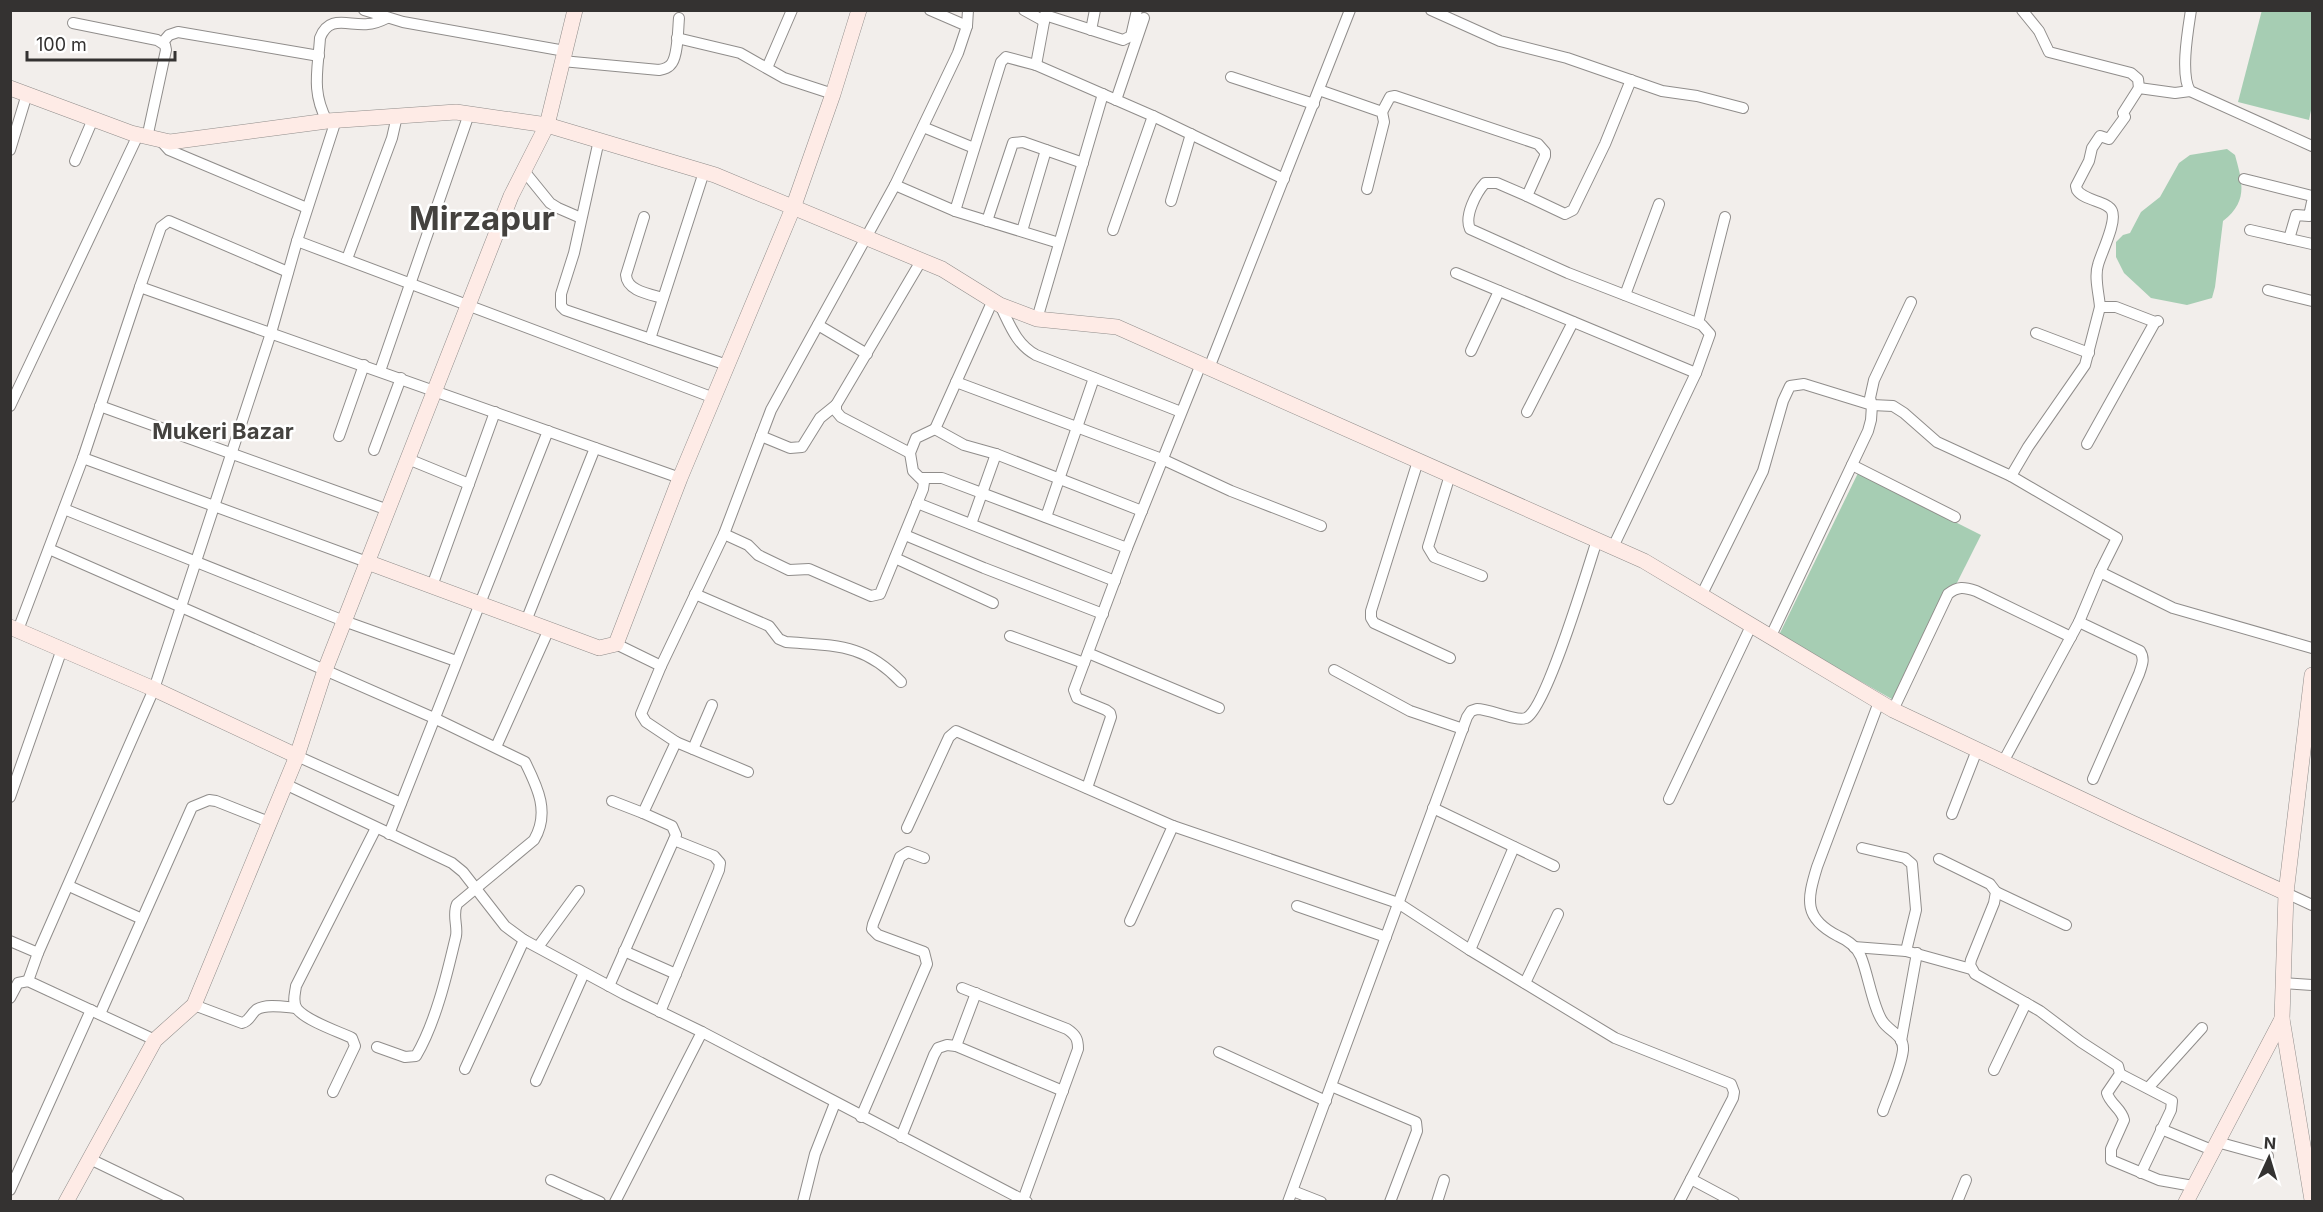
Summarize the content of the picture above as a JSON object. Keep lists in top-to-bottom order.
{
  "districts": ["Mirzapur", "Mukeri Bazar"],
  "scale_bar": "100 m",
  "north": "top"
}
